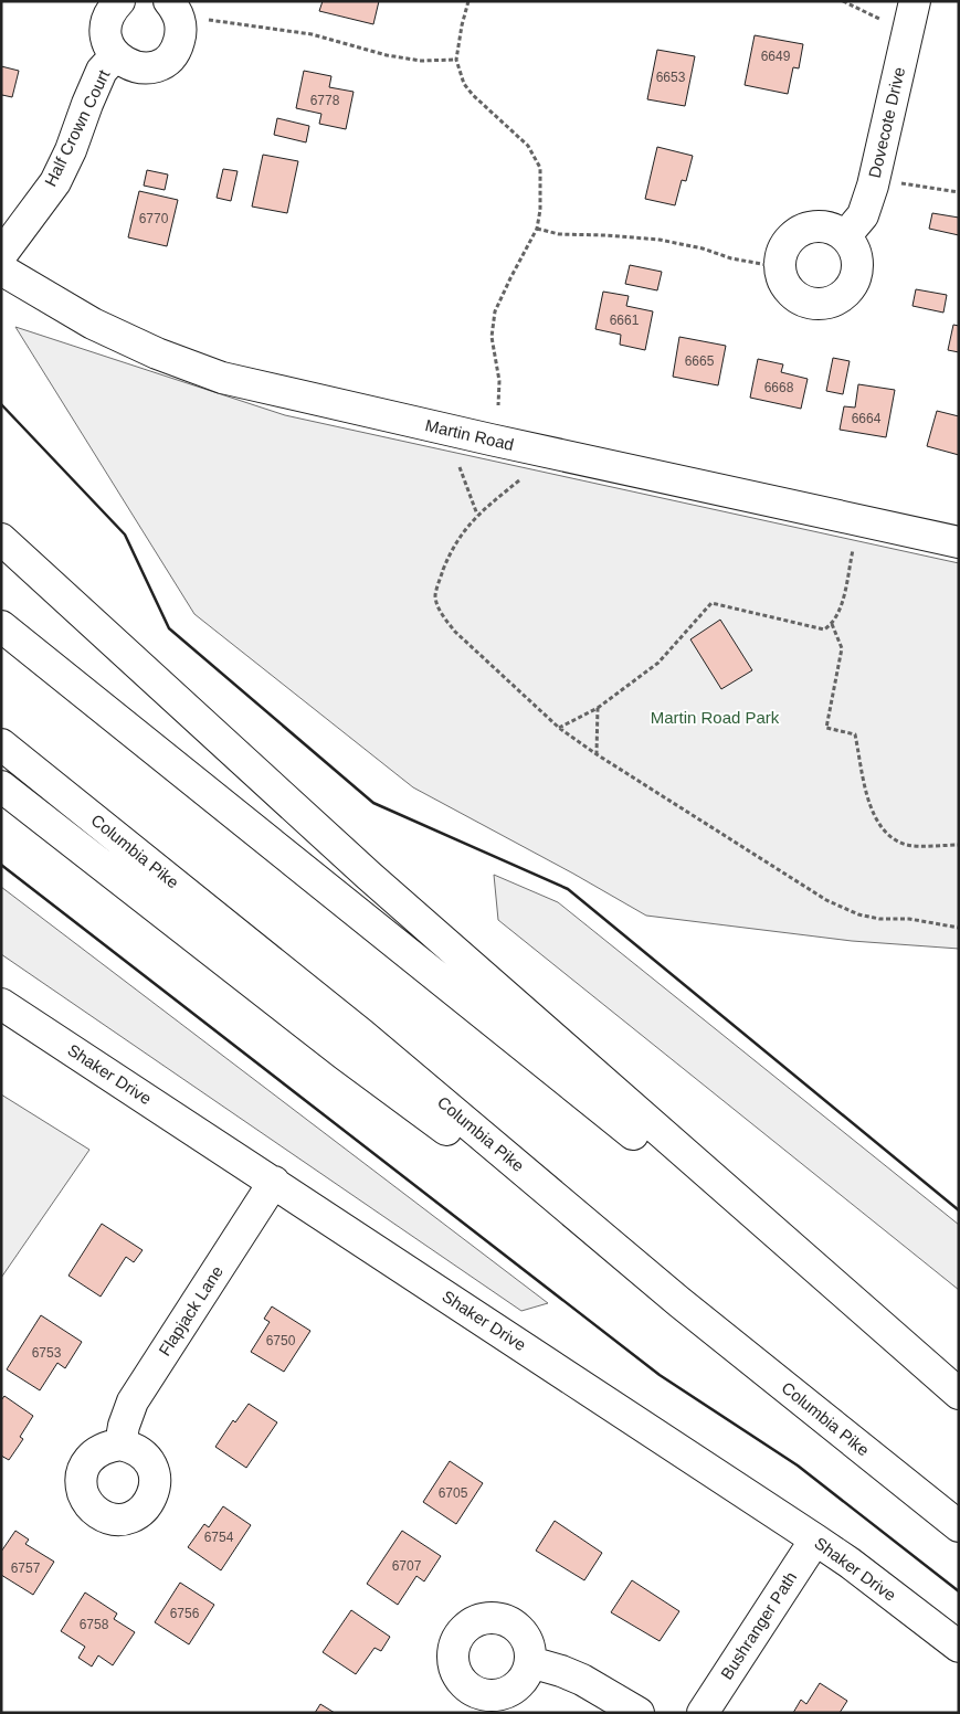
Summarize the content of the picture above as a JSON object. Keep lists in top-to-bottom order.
{
  "streets": {
    "main road": [
      "Dovecote Drive",
      "Half Crown Court",
      "Martin Road",
      "Columbia Pike",
      "Shaker Drive",
      "Flapjack Lane",
      "Bushranger Path"
    ]
  },
  "crossings": [
    ["Shaker Drive", "Flapjack Lane"],
    ["Shaker Drive", "Bushranger Path"]
  ],
  "parks": ["Martin Road Park"],
  "house_numbers": [
    "6649",
    "6653",
    "6778",
    "6770",
    "6661",
    "6665",
    "6668",
    "6664",
    "6750",
    "6753",
    "6705",
    "6754",
    "6707",
    "6757",
    "6756",
    "6758"
  ]
}
